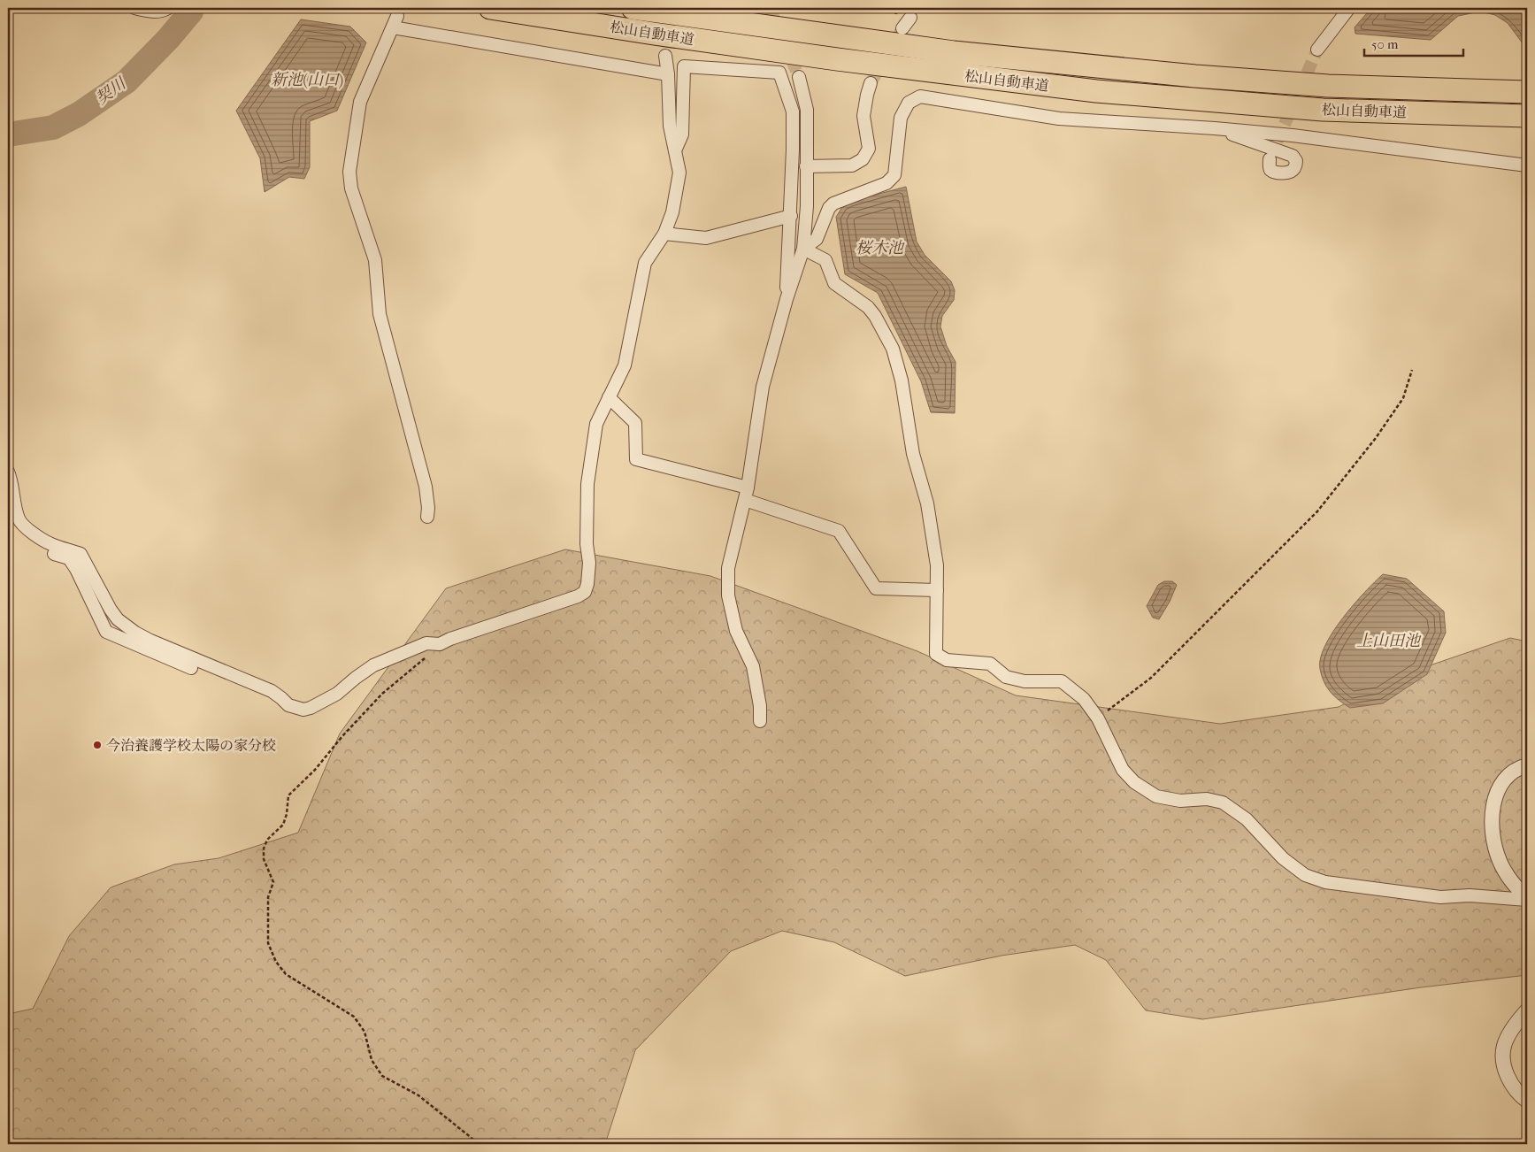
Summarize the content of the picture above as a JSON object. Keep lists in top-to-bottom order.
{
  "streets": {
    "highway": ["松山自動車道"]
  },
  "water": [
    "新池(山口)",
    "契川",
    "桜木池",
    "上山田池"
  ],
  "places": ["今治養護学校太陽の家分校"],
  "scale_bar": "50 m"
}
